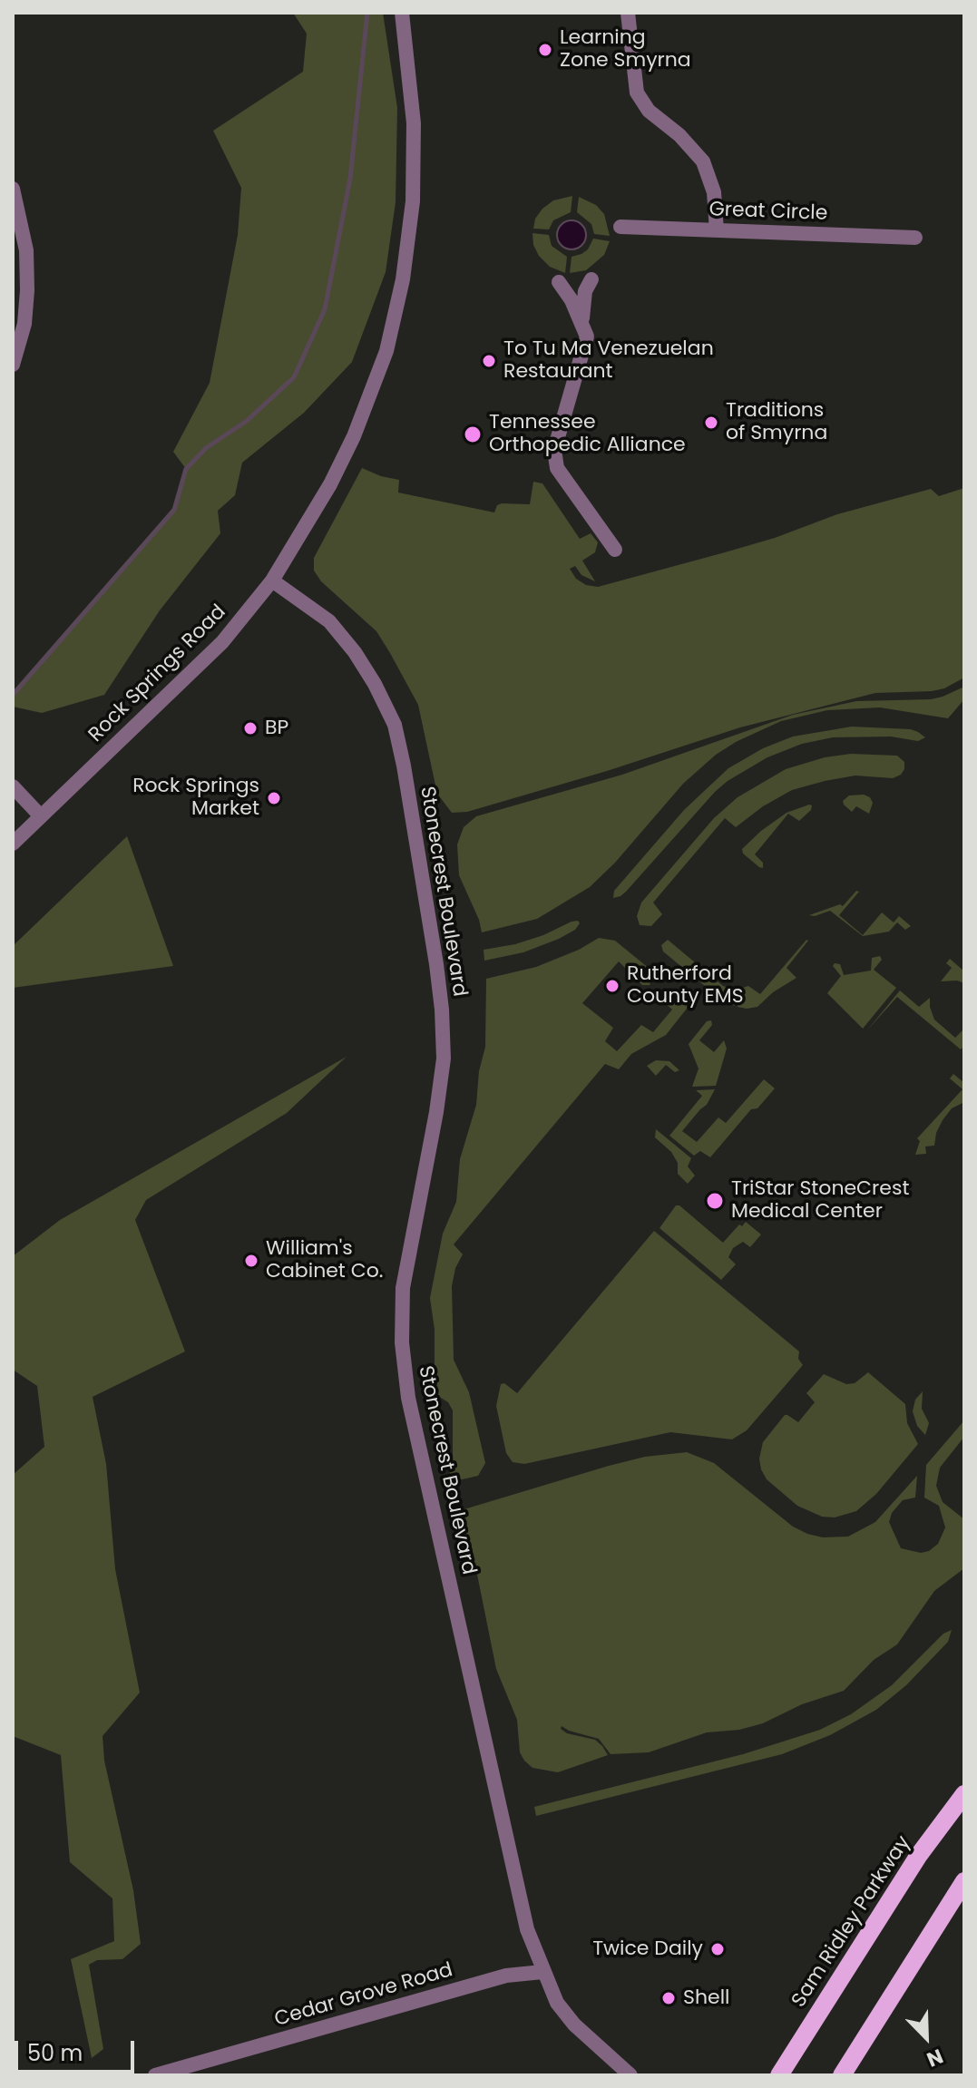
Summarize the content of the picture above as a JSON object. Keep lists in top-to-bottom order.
{
  "streets": {
    "main road": ["Sam Ridley Parkway"],
    "street": [
      "Great Circle",
      "Rock Springs Road",
      "Stonecrest Boulevard",
      "Cedar Grove Road"
    ]
  },
  "crossings": [
    ["Rock Springs Road", "Stonecrest Boulevard"],
    ["Stonecrest Boulevard", "Cedar Grove Road"]
  ],
  "places": [
    "Learning Zone Smyrna",
    "To Tu Ma Venezuelan Restaurant",
    "Traditions of Smyrna",
    "Tennessee Orthopedic Alliance",
    "BP",
    "Rock Springs Market",
    "Rutherford County EMS",
    "TriStar StoneCrest Medical Center",
    "William's Cabinet Co.",
    "Twice Daily",
    "Shell"
  ],
  "scale_bar": "50 m",
  "north": "bottom right"
}
